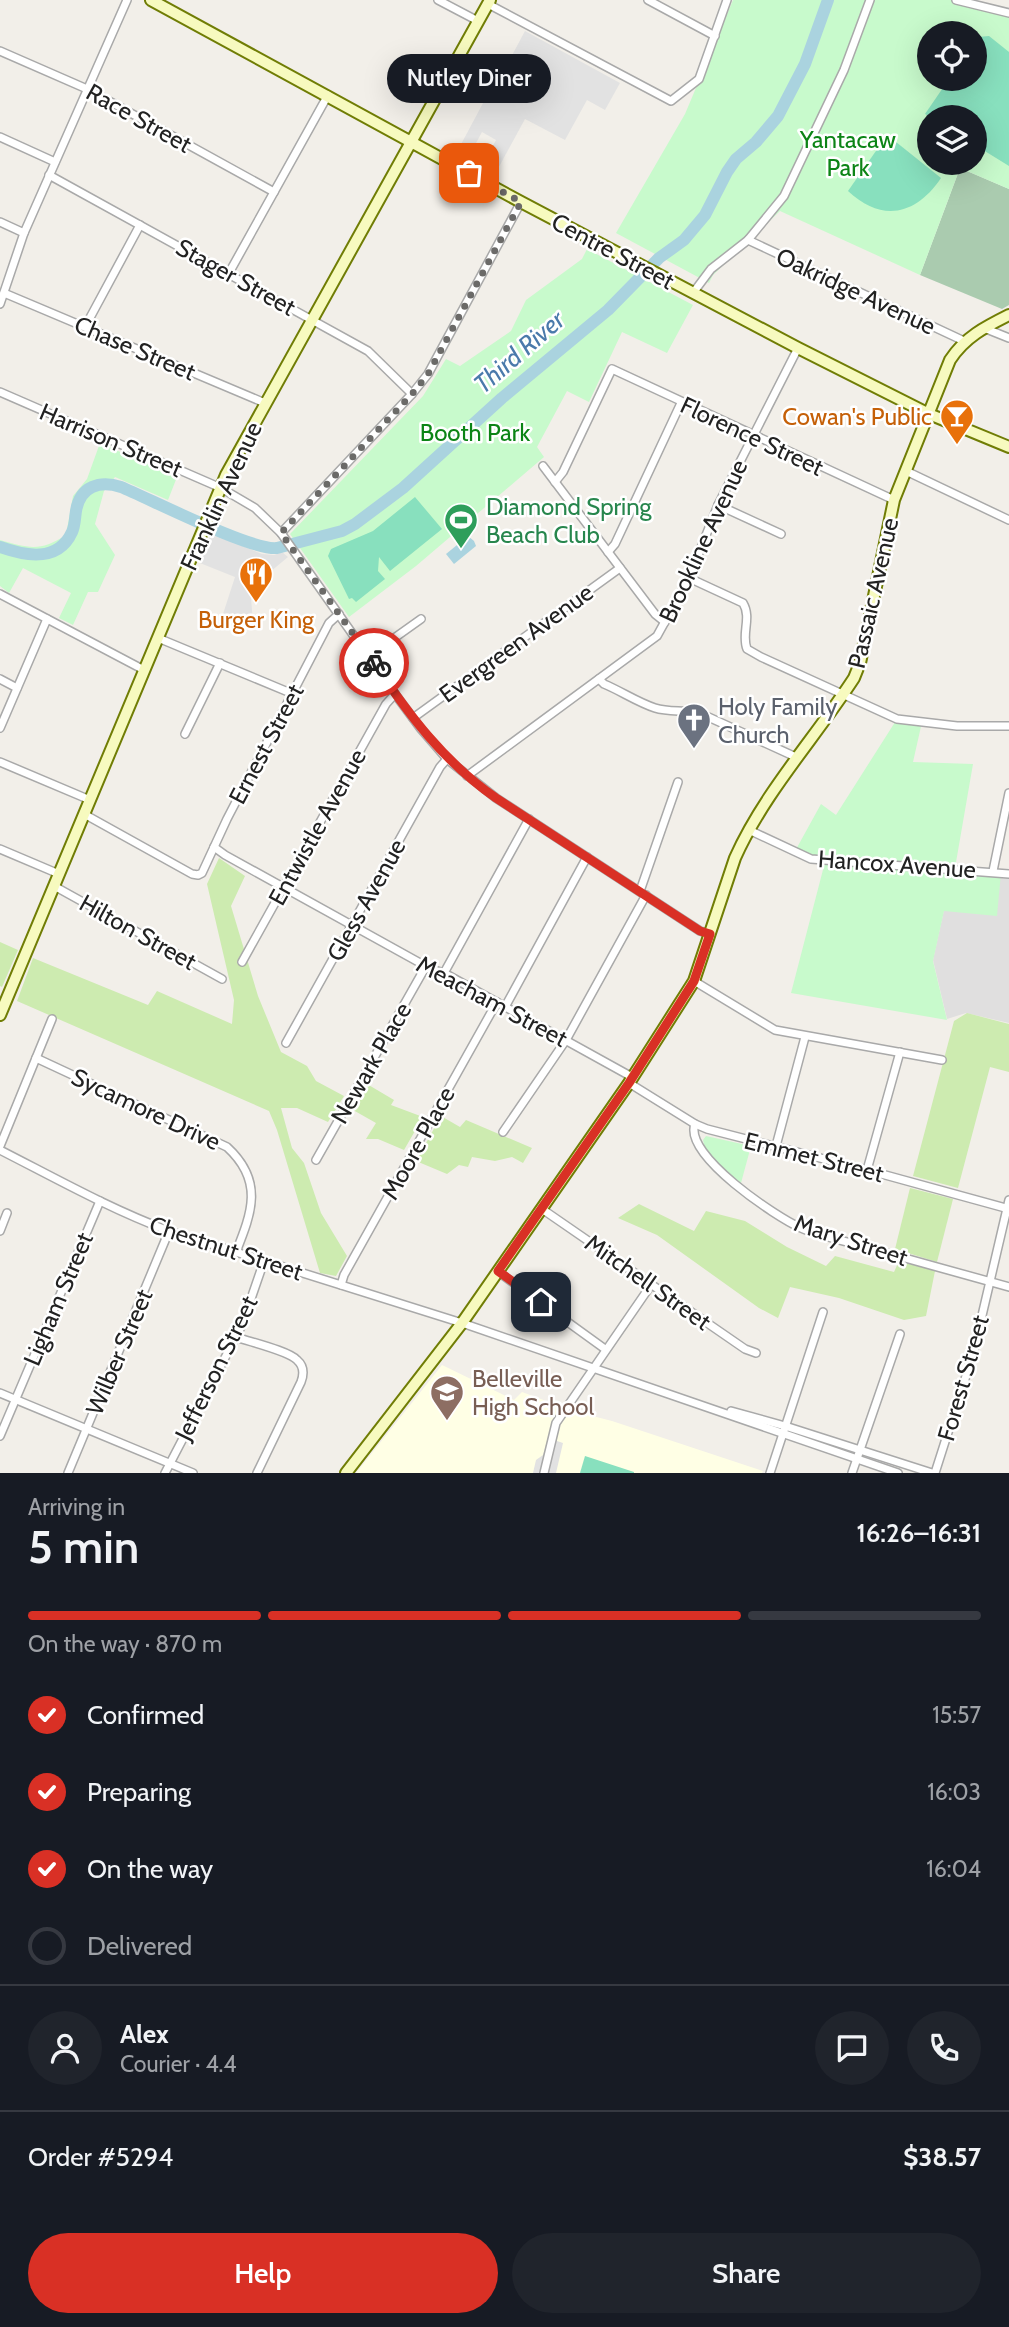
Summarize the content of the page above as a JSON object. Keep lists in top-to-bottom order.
{
  "streets": {
    "street": [
      "Race Street",
      "Centre Street",
      "Stager Street",
      "Oakridge Avenue",
      "Chase Street",
      "Florence Street",
      "Harrison Street",
      "Franklin Avenue",
      "Brookline Avenue",
      "Passaic Avenue",
      "Evergreen Avenue",
      "Ernest Street",
      "Entwistle Avenue",
      "Hancox Avenue",
      "Gless Avenue",
      "Hilton Street",
      "Meacham Street",
      "Newark Place",
      "Sycamore Drive",
      "Moore Place",
      "Emmet Street",
      "Mary Street",
      "Chestnut Street",
      "Mitchell Street",
      "Ligham Street",
      "Wilber Street",
      "Jefferson Street",
      "Forest Street"
    ]
  },
  "crossings": [
    ["Centre Street", "Franklin Avenue"],
    ["Centre Street", "Brookline Avenue"],
    ["Centre Street", "Passaic Avenue"],
    ["Stager Street", "Franklin Avenue"],
    ["Oakridge Avenue", "Passaic Avenue"],
    ["Chase Street", "Franklin Avenue"],
    ["Florence Street", "Brookline Avenue"],
    ["Florence Street", "Passaic Avenue"],
    ["Florence Street", "Evergreen Avenue"],
    ["Harrison Street", "Franklin Avenue"],
    ["Harrison Street", "Brookline Avenue"],
    ["Harrison Street", "Passaic Avenue"],
    ["Harrison Street", "Evergreen Avenue"],
    ["Harrison Street", "Ernest Street"],
    ["Harrison Street", "Entwistle Avenue"],
    ["Harrison Street", "Gless Avenue"],
    ["Harrison Street", "Moore Place"],
    ["Franklin Avenue", "Ernest Street"],
    ["Franklin Avenue", "Hilton Street"],
    ["Passaic Avenue", "Hancox Avenue"],
    ["Passaic Avenue", "Meacham Street"],
    ["Passaic Avenue", "Emmet Street"],
    ["Passaic Avenue", "Chestnut Street"],
    ["Passaic Avenue", "Mitchell Street"],
    ["Ernest Street", "Meacham Street"],
    ["Entwistle Avenue", "Meacham Street"],
    ["Gless Avenue", "Meacham Street"],
    ["Meacham Street", "Newark Place"],
    ["Meacham Street", "Moore Place"],
    ["Meacham Street", "Emmet Street"],
    ["Sycamore Drive", "Chestnut Street"],
    ["Moore Place", "Chestnut Street"],
    ["Emmet Street", "Mary Street"],
    ["Emmet Street", "Forest Street"],
    ["Mary Street", "Forest Street"],
    ["Chestnut Street", "Ligham Street"],
    ["Chestnut Street", "Wilber Street"],
    ["Chestnut Street", "Jefferson Street"]
  ],
  "water": ["Third River"],
  "parks": ["Yantacaw Park", "Booth Park"],
  "places": {
    "other": ["Nutley Diner"],
    "bar": ["Cowan's Public"],
    "sports": ["Diamond Spring Beach Club"],
    "restaurant": ["Burger King"],
    "church": ["Holy Family Church"],
    "school or university": ["Belleville High School"]
  },
  "page": {
    "bubble": "Nutley Diner",
    "heading": ["5 min", "Arriving in", "16:26–16:31"],
    "panel": [
      "Alex",
      "Courier · 4.4",
      "Order #5294",
      "$38.57"
    ],
    "bar": "On the way · 870 m",
    "list": [
      ["Confirmed", "15:57"],
      ["Preparing", "16:03"],
      ["On the way", "16:04"],
      "Delivered"
    ],
    "buttons": ["Help", "Share"]
  }
}
